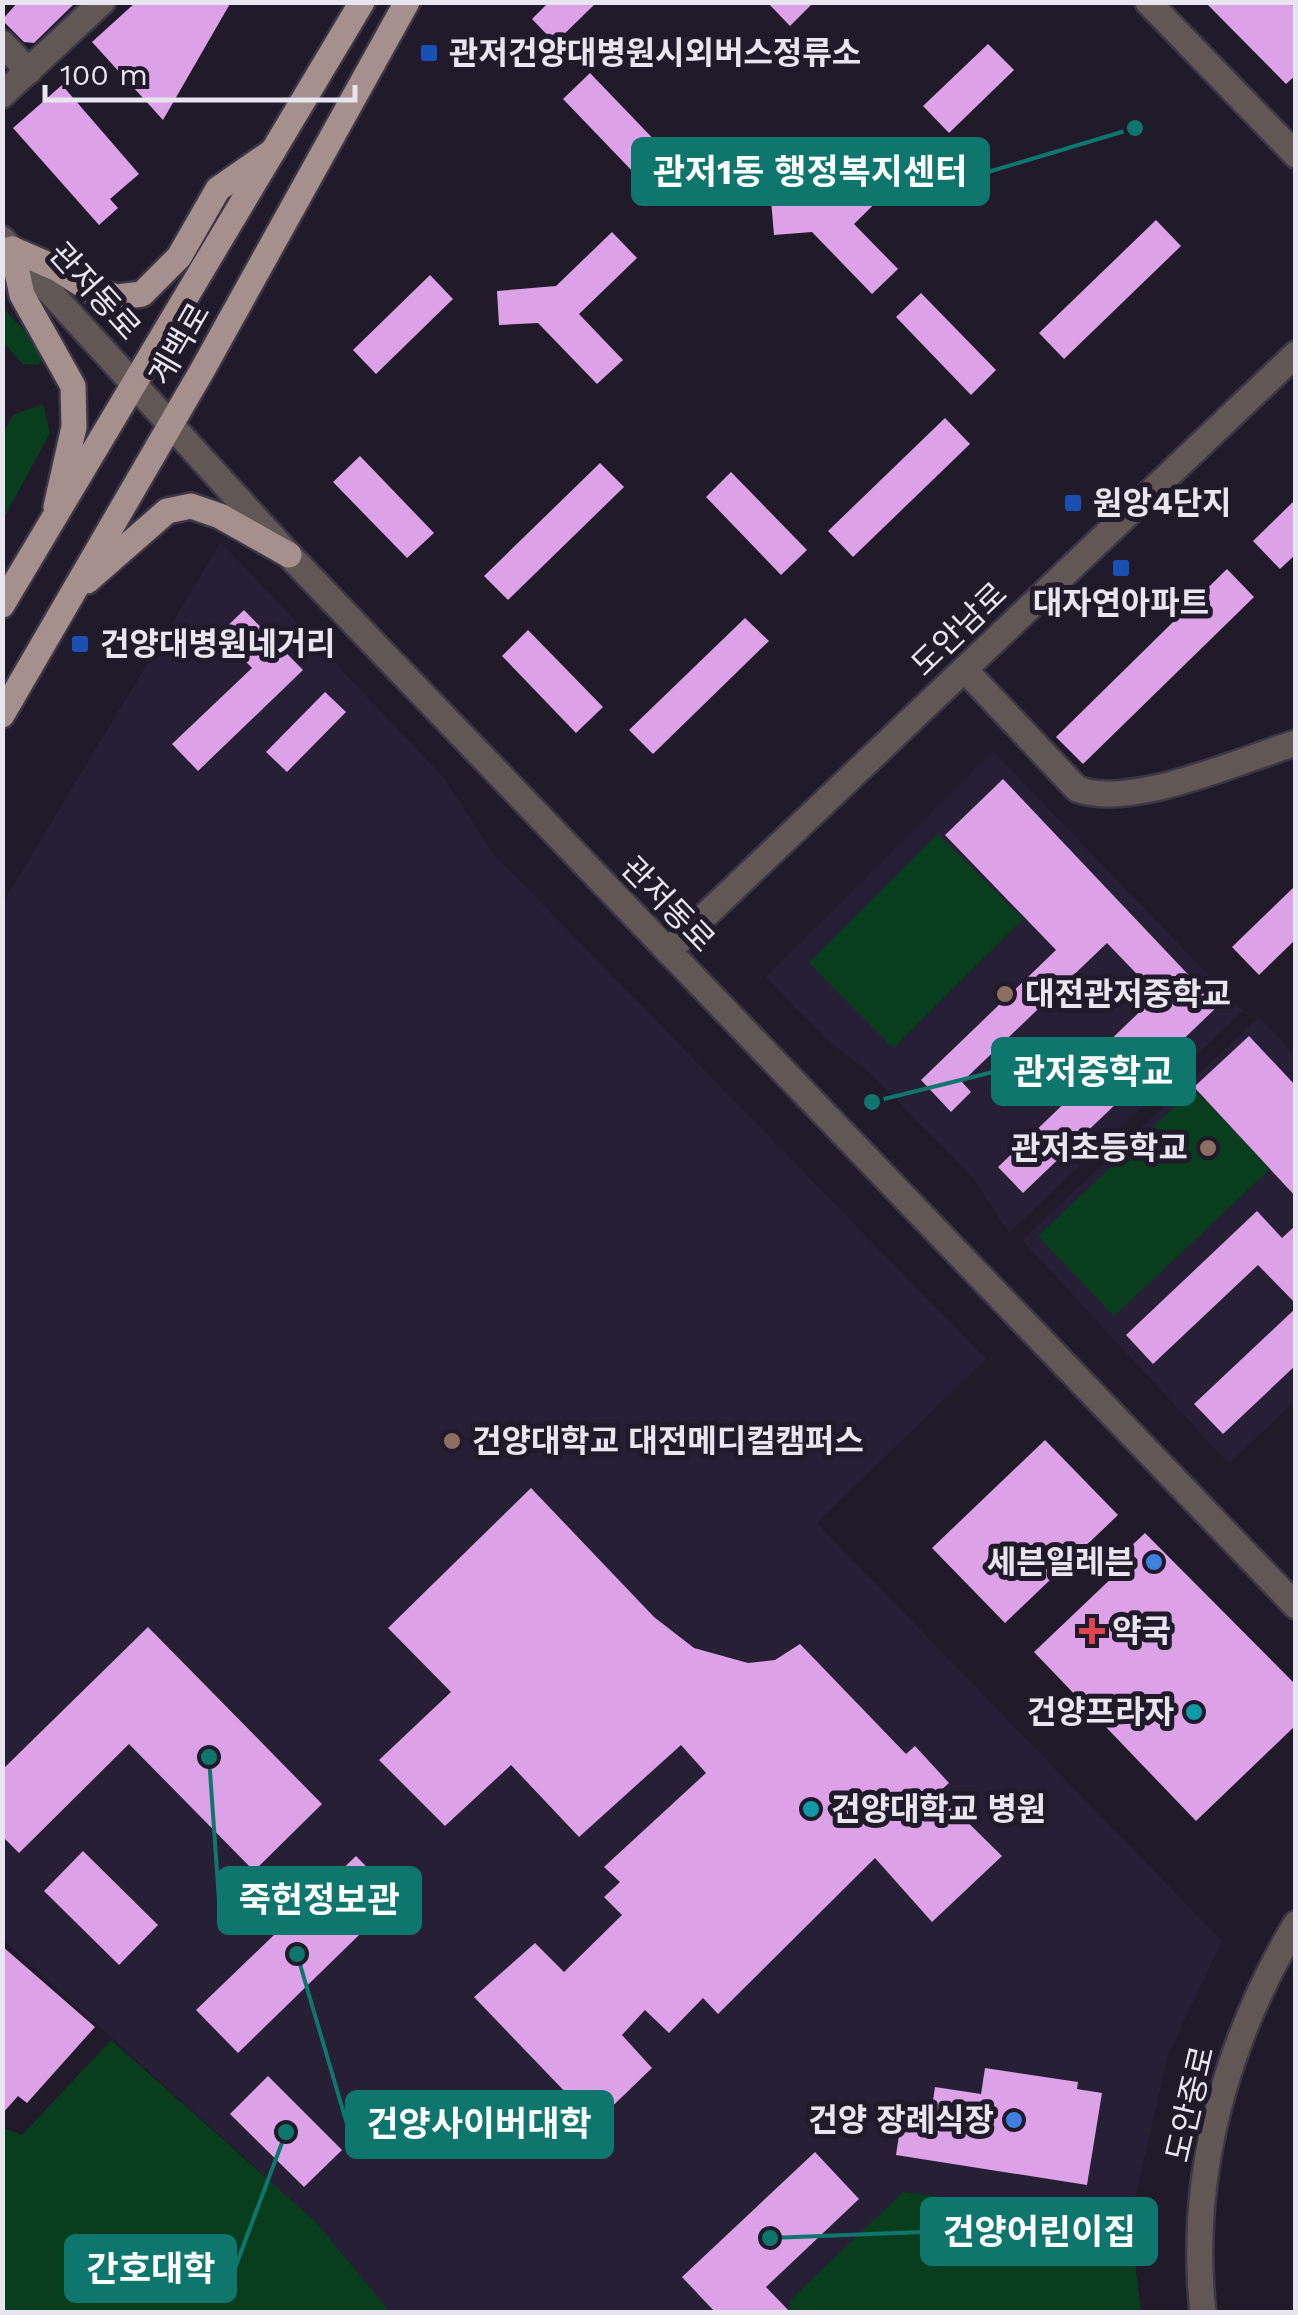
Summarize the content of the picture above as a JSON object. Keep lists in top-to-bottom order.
{
  "streets": {
    "main road": ["계백로"],
    "street": ["관저동로", "도안남로", "도안중로"]
  },
  "crossings": [
    ["관저동로", "계백로"],
    ["관저동로", "도안남로"]
  ],
  "places": {
    "transit": [
      "관저건양대병원시외버스정류소",
      "원앙4단지",
      "대자연아파트",
      "건양대병원네거리"
    ],
    "other": [
      "관저1동 행정복지센터",
      "대전관저중학교",
      "관저중학교",
      "관저초등학교",
      "건양대학교 대전메디컬캠퍼스",
      "세븐일레븐",
      "건양프라자",
      "죽헌정보관",
      "건양대학교 병원",
      "건양사이버대학",
      "건양 장례식장",
      "간호대학",
      "건양어린이집"
    ],
    "health": ["약국"]
  },
  "scale_bar": "100 m"
}
